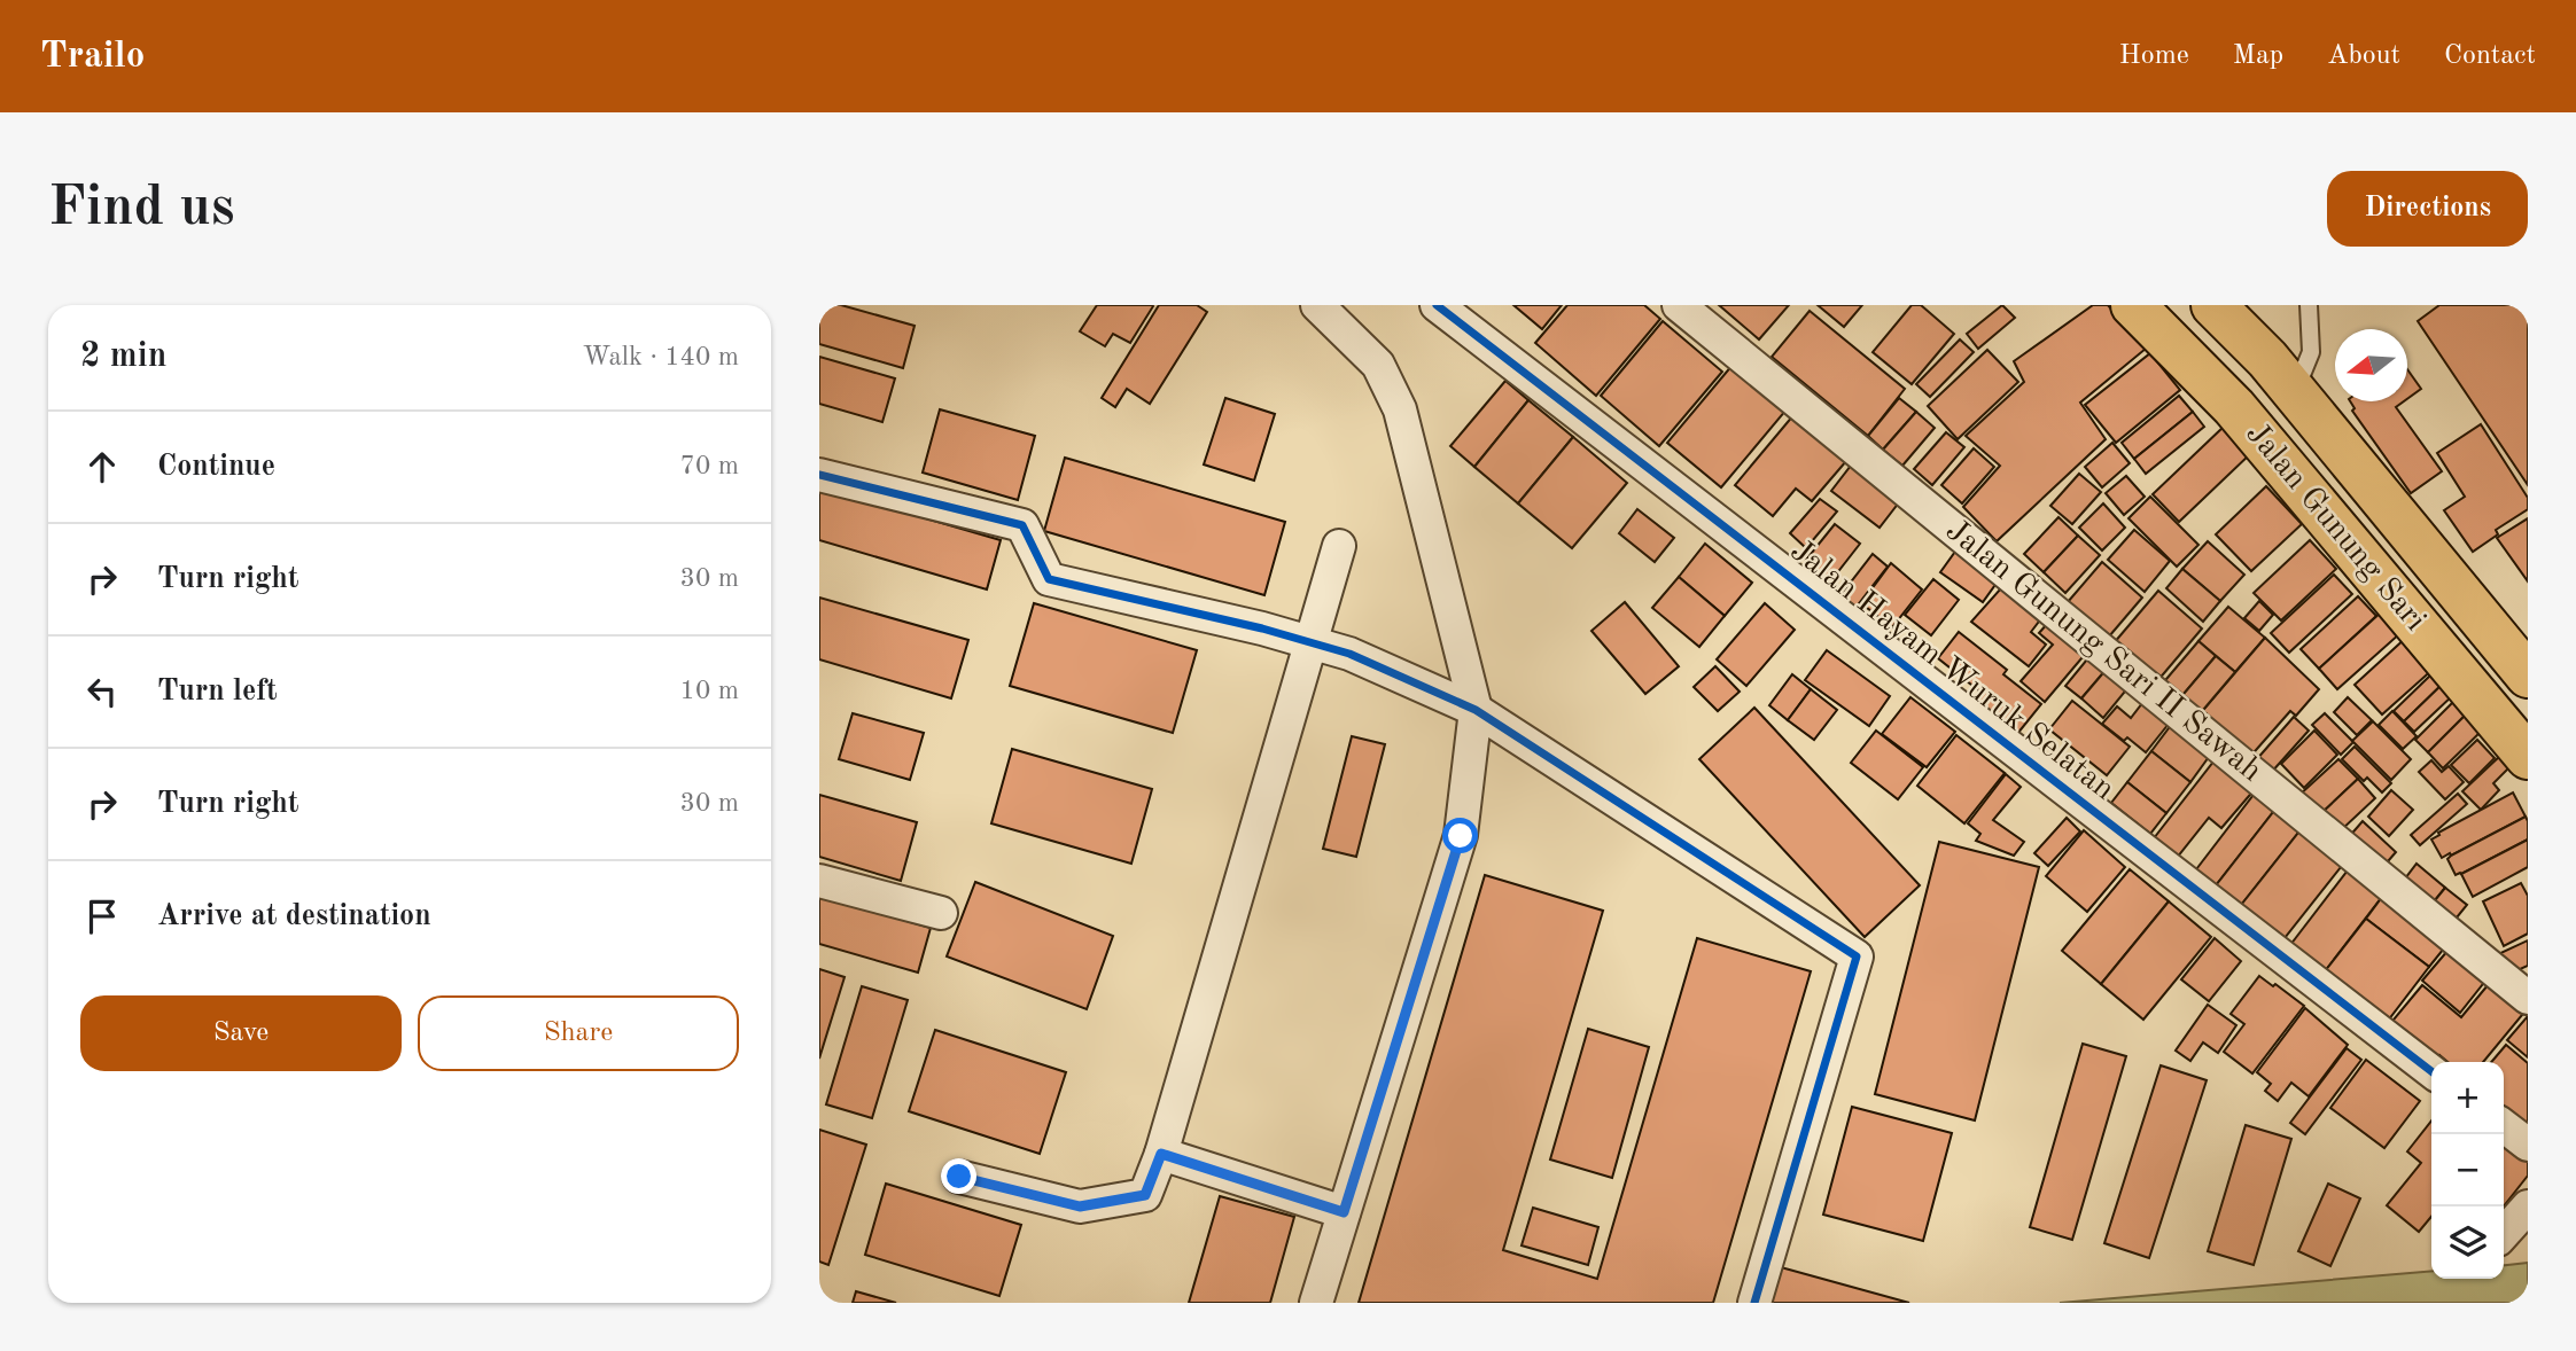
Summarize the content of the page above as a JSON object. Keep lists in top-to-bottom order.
{
  "streets": {
    "main road": ["Jalan Gunung Sari"],
    "street": ["Jalan Gunung Sari II Sawah", "Jalan Hayam Wuruk Selatan"]
  },
  "north": "left",
  "page": {
    "header": "Trailo",
    "nav": [
      "Home",
      "Map",
      "About",
      "Contact"
    ],
    "buttons": [
      "Directions",
      ["Save", "Share"]
    ],
    "title": "Find us",
    "heading": ["2 min", "Walk · 140 m"],
    "list": [
      ["Continue", "70 m"],
      ["Turn right", "30 m"],
      ["Turn left", "10 m"],
      ["Turn right", "30 m"],
      "Arrive at destination"
    ],
    "map_buttons": ["+", "−"]
  }
}
